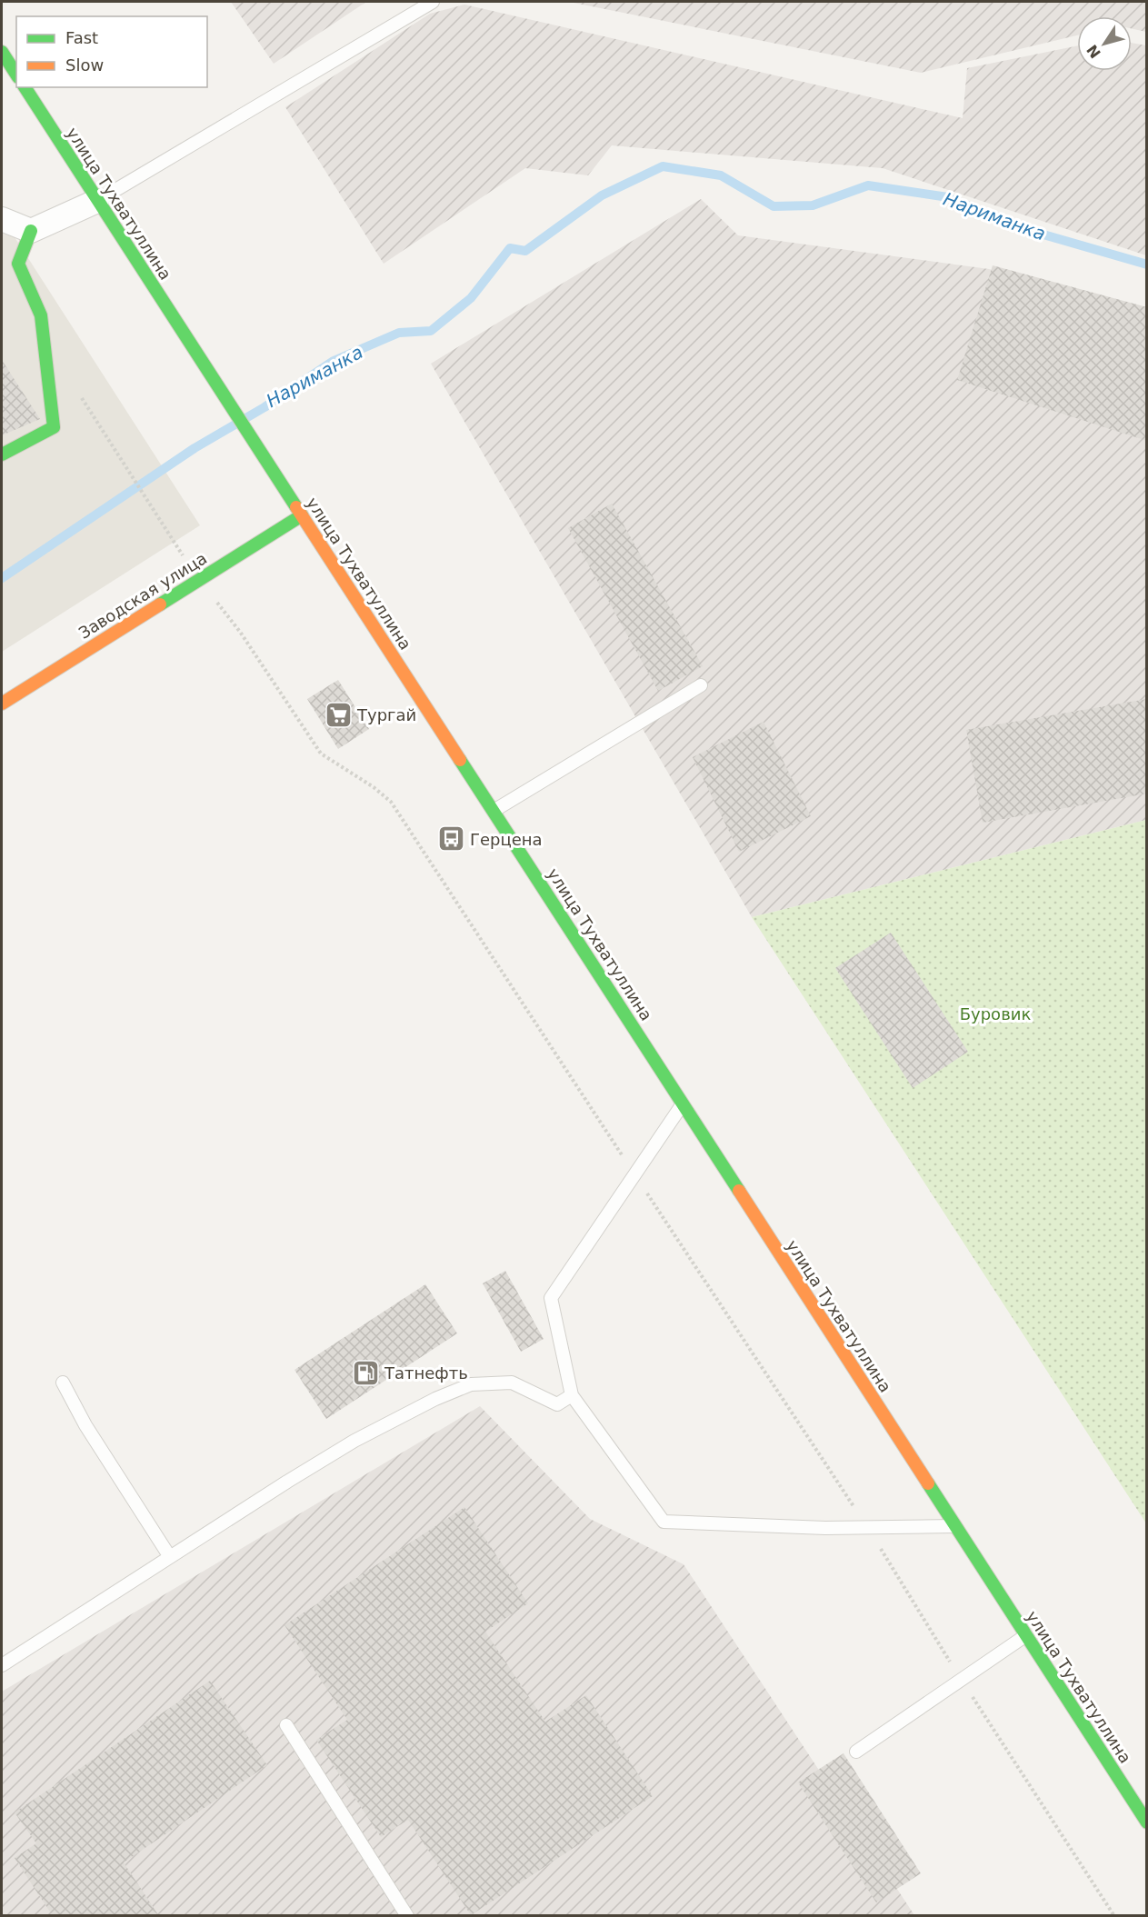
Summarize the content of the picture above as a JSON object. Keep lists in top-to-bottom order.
{
  "streets": {
    "main road": ["улица Тухватуллина", "Заводская улица"]
  },
  "crossings": [
    ["улица Тухватуллина", "Заводская улица"]
  ],
  "water": ["Нариманка"],
  "parks": ["Буровик"],
  "places": {
    "supermarket": ["Тургай"],
    "bus stop": ["Герцена"],
    "fuel station": ["Татнефть"]
  },
  "legend": ["Fast", "Slow"],
  "north": "bottom left"
}
